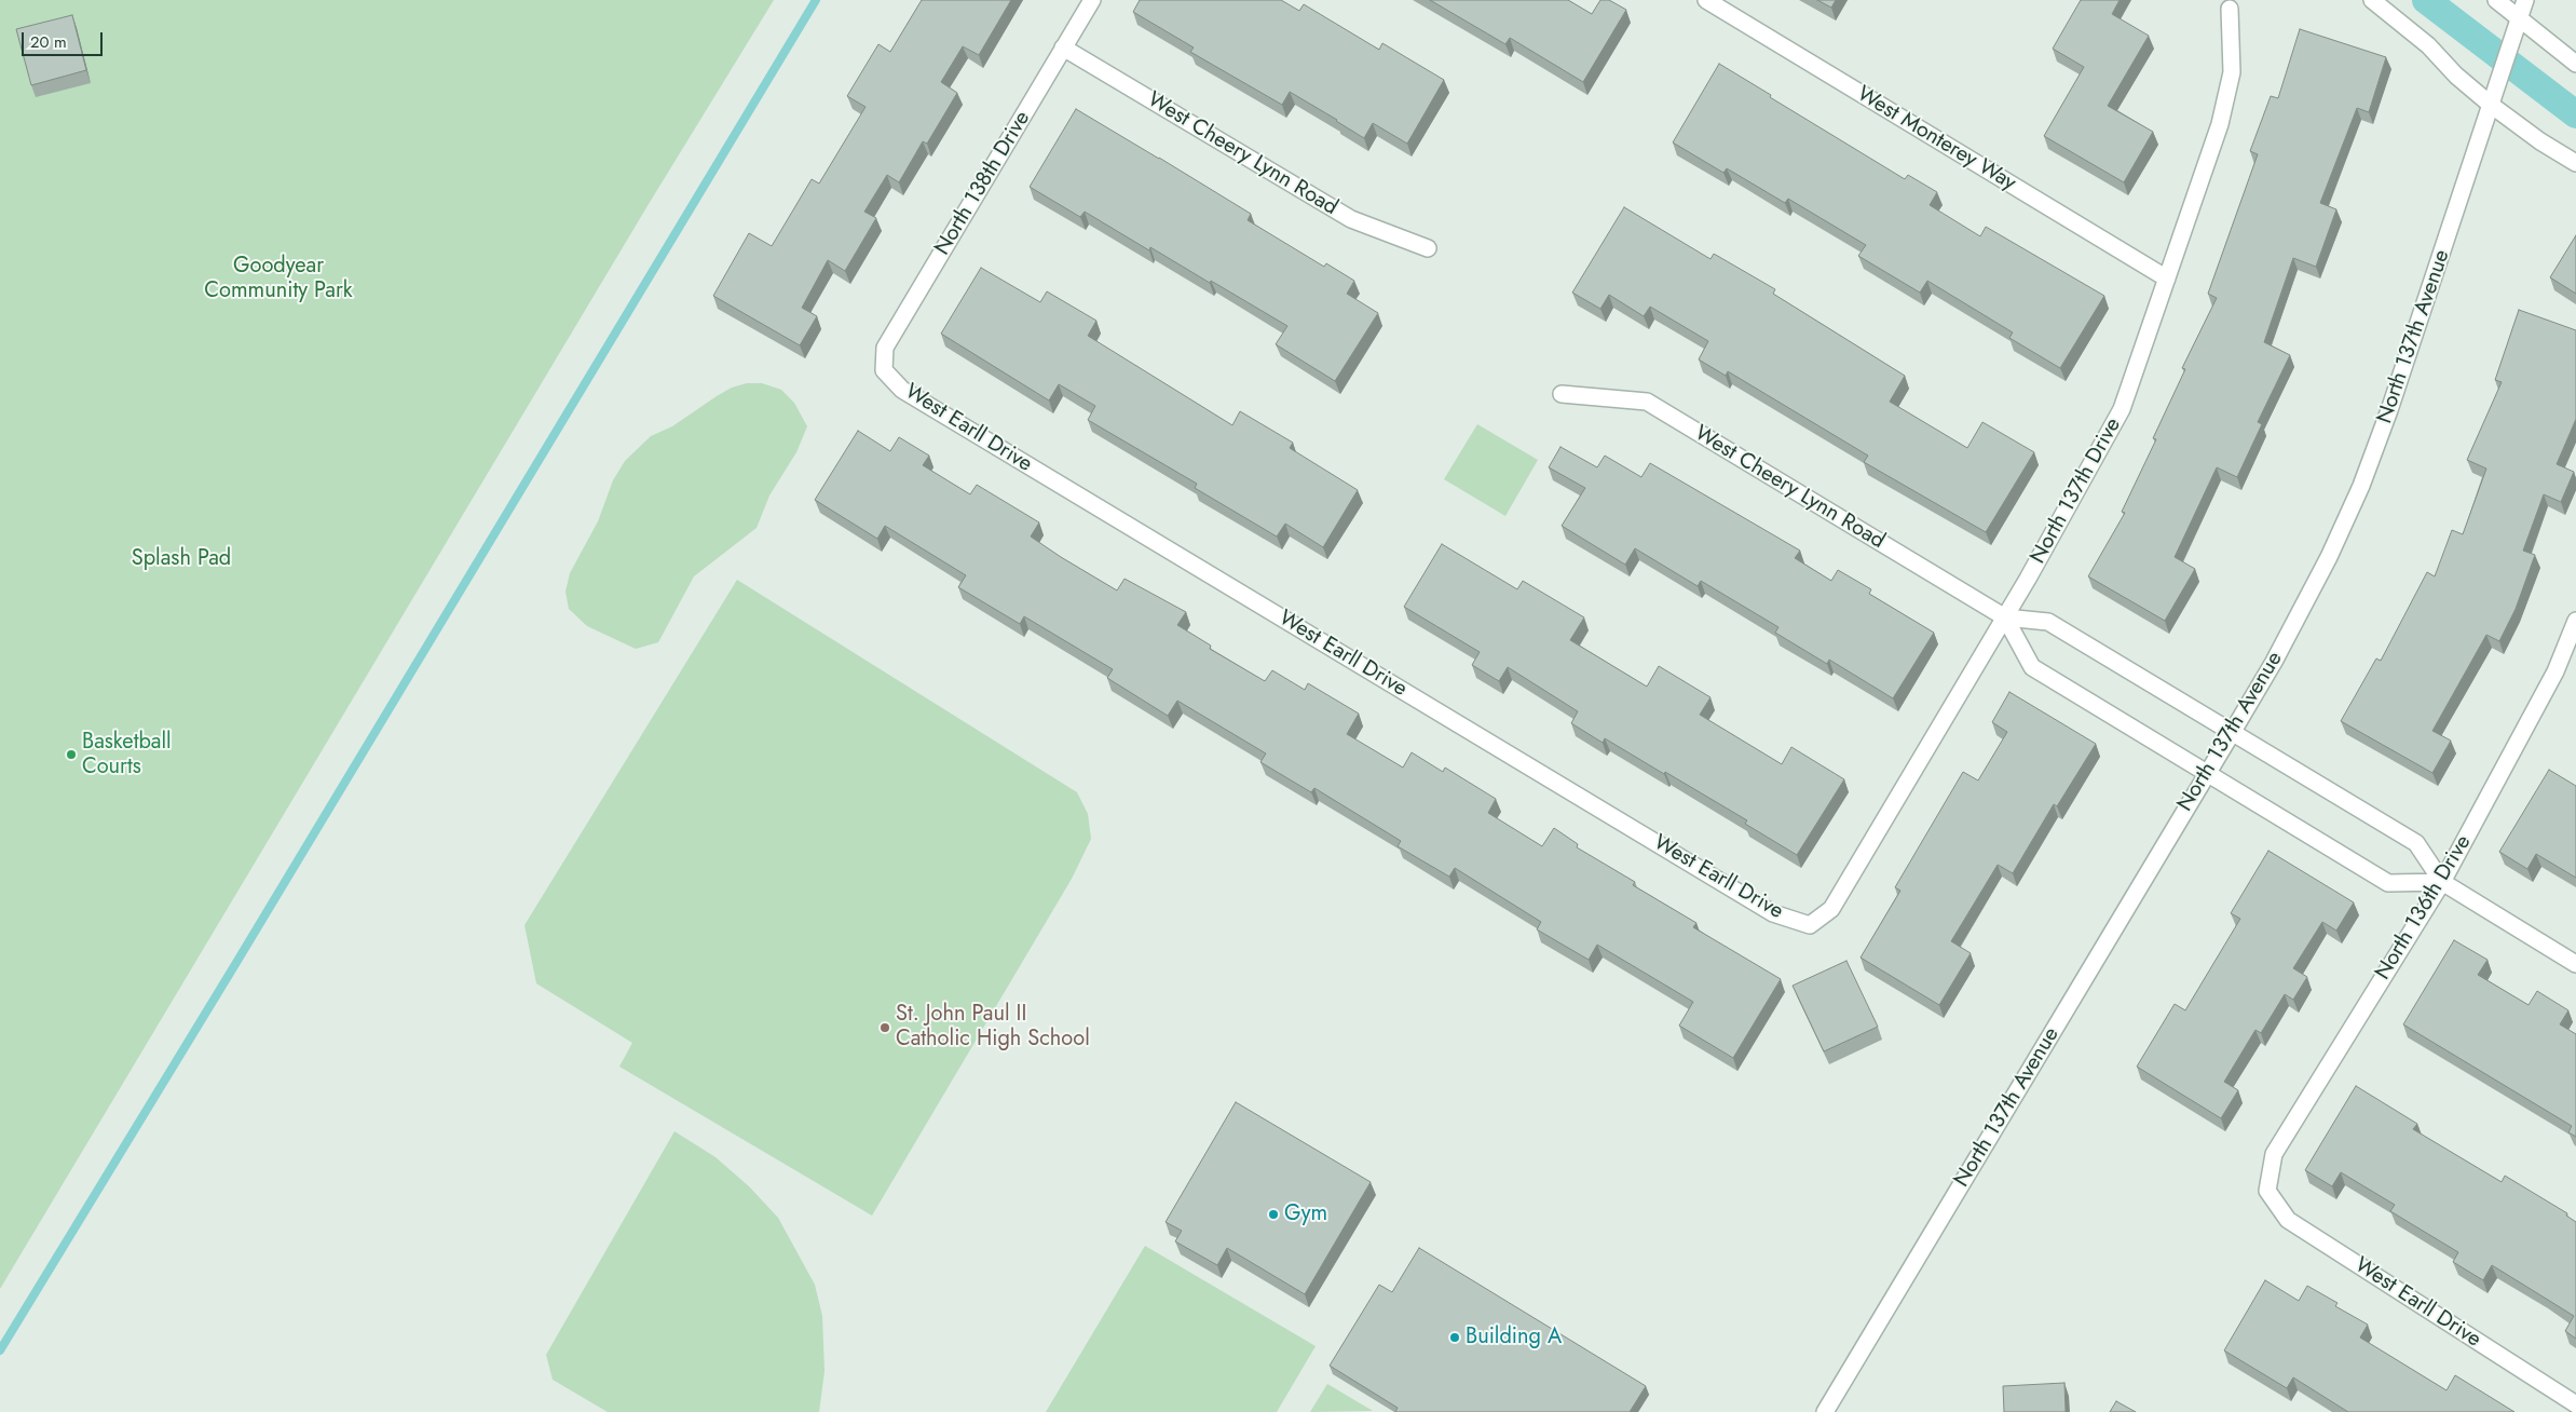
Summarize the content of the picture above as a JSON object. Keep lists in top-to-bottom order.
{
  "streets": {
    "street": [
      "West Monterey Way",
      "West Cheery Lynn Road",
      "North 138th Drive",
      "North 137th Avenue",
      "West Earll Drive",
      "North 137th Drive",
      "North 136th Drive"
    ]
  },
  "crossings": [
    ["West Monterey Way", "North 137th Drive"],
    ["West Cheery Lynn Road", "North 138th Drive"],
    ["West Cheery Lynn Road", "North 137th Avenue"],
    ["West Cheery Lynn Road", "North 137th Drive"],
    ["West Cheery Lynn Road", "North 136th Drive"],
    ["North 138th Drive", "West Earll Drive"],
    ["West Earll Drive", "North 137th Drive"],
    ["West Earll Drive", "North 136th Drive"]
  ],
  "parks": ["Goodyear Community Park", "Splash Pad"],
  "places": [
    "Basketball Courts",
    "St. John Paul II Catholic High School",
    "Gym",
    "Building A"
  ],
  "scale_bar": "20 m"
}
